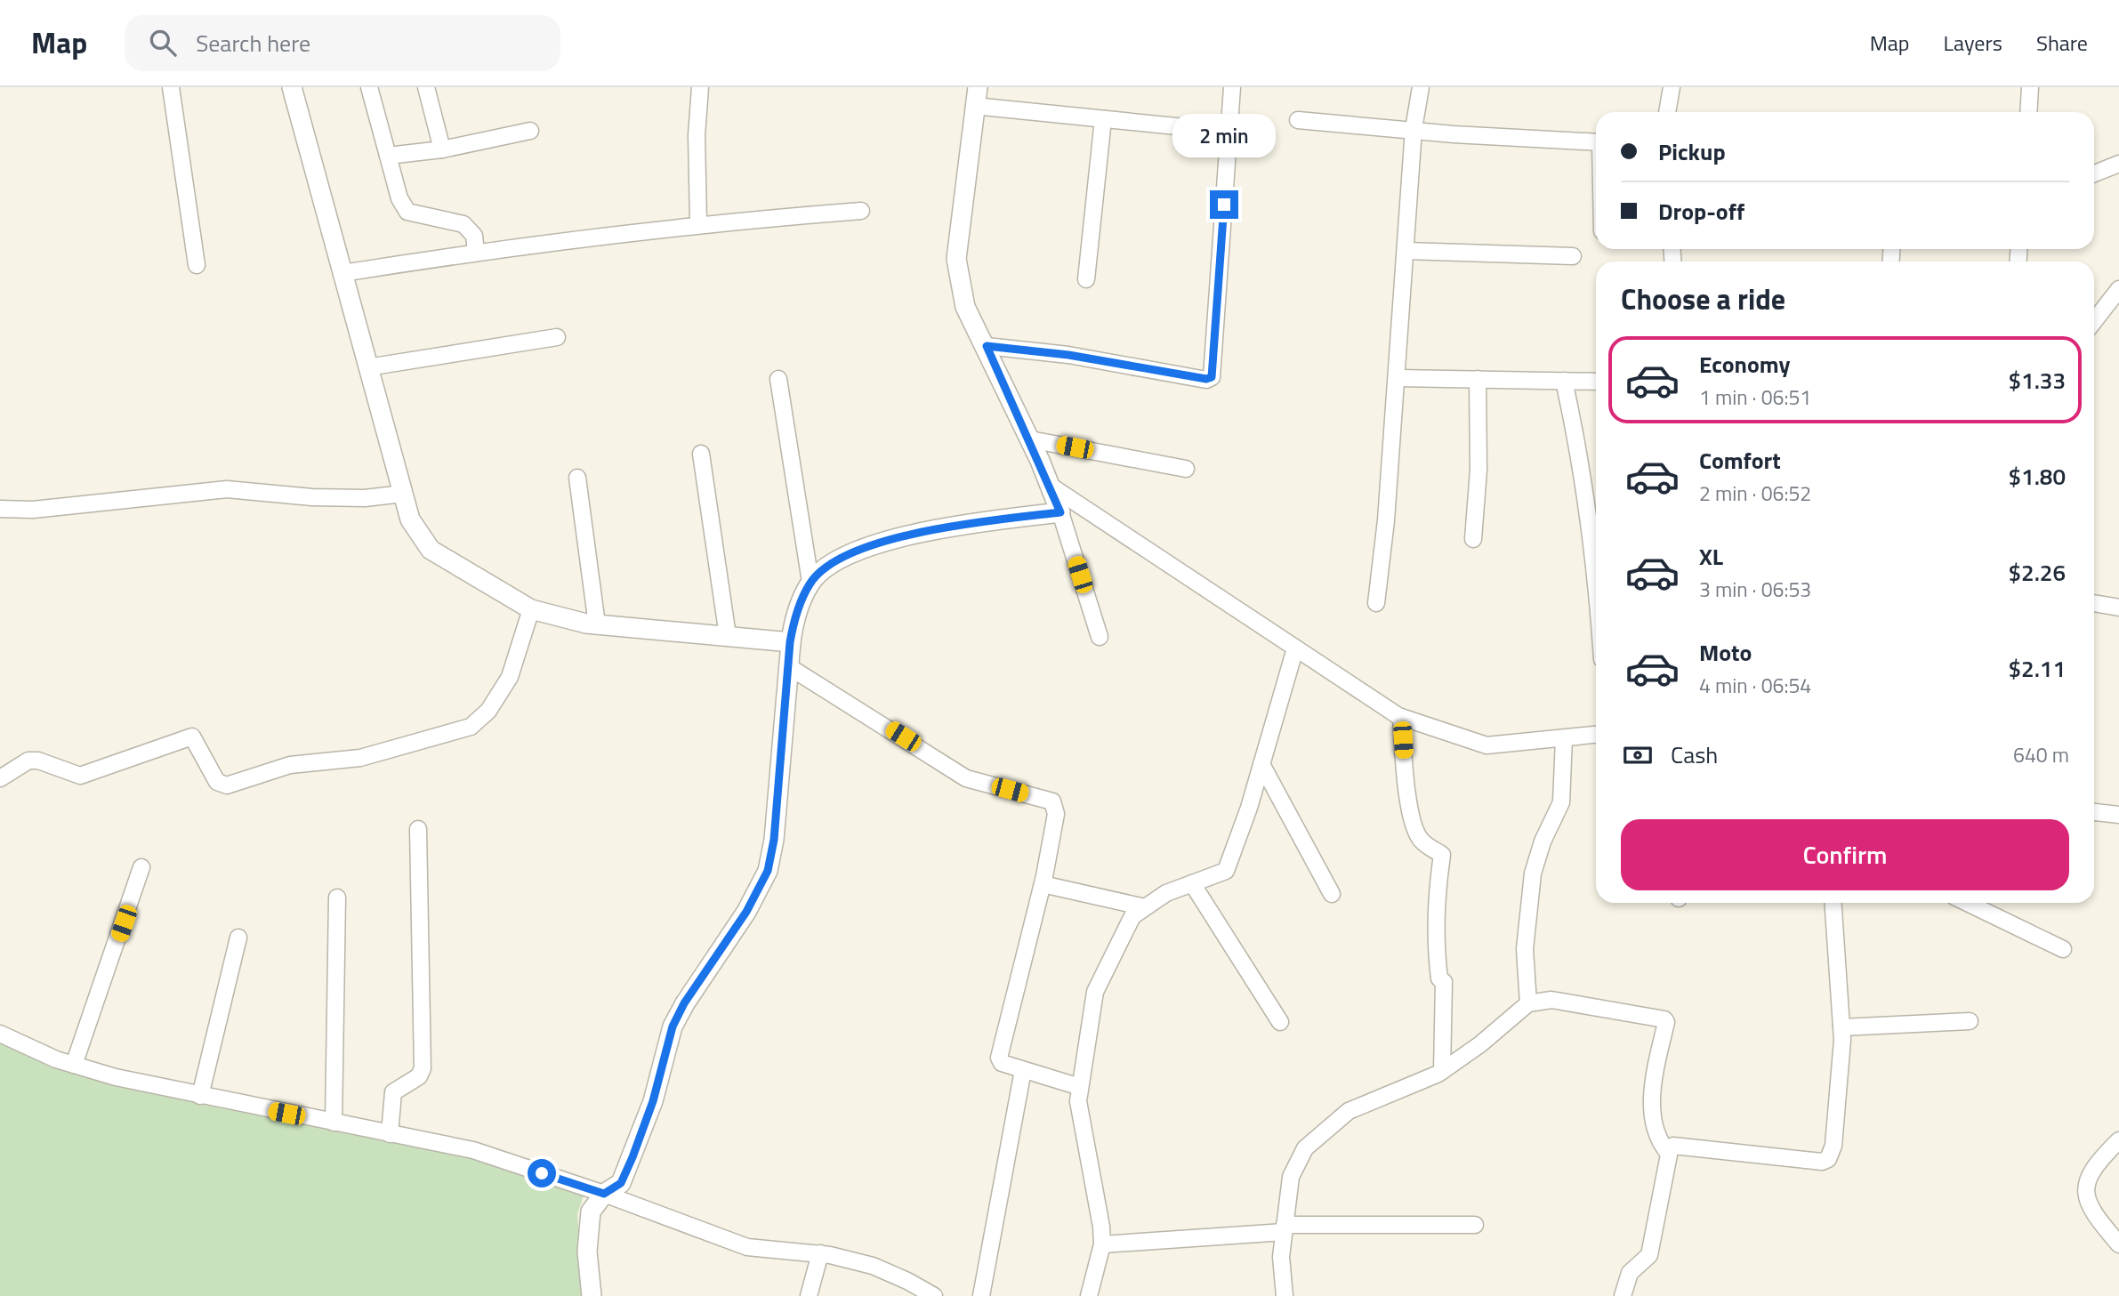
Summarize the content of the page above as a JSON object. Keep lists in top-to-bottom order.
{
  "page": {
    "header": "Map",
    "search": "Search here",
    "nav": ["Map", "Layers", "Share"],
    "banner": ["Pickup", "Drop-off"],
    "bubble": "2 min",
    "heading": "Choose a ride",
    "list": [
      {
        "name": "Economy",
        "note": "1 min · 06:51",
        "value": "$1.33"
      },
      {
        "name": "Comfort",
        "note": "2 min · 06:52",
        "value": "$1.80"
      },
      {
        "name": "XL",
        "note": "3 min · 06:53",
        "value": "$2.26"
      },
      {
        "name": "Moto",
        "note": "4 min · 06:54",
        "value": "$2.11"
      }
    ],
    "pay": ["Cash", "640 m"],
    "buttons": "Confirm"
  }
}
